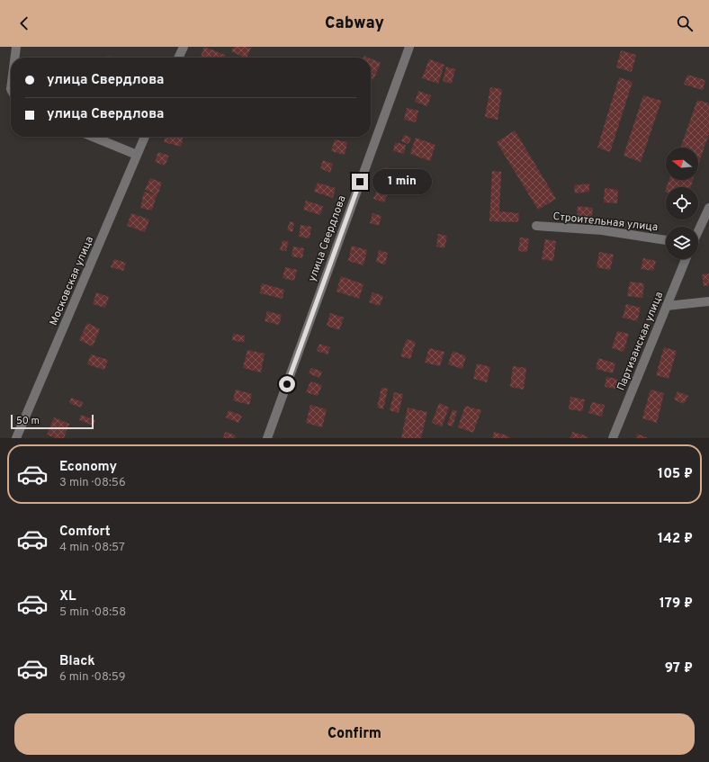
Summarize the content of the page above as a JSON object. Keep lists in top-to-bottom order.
{
  "streets": {
    "street": [
      "Строительная улица",
      "улица Свердлова",
      "Московская улица",
      "Партизанская улица"
    ]
  },
  "scale_bar": "50 m",
  "north": "left",
  "page": {
    "header": "Cabway",
    "banner": ["улица Свердлова", "улица Свердлова"],
    "bubble": "1 min",
    "scale": "50 m",
    "list": [
      {
        "name": "Economy",
        "note": "3 min · 08:56",
        "value": "105 ₽"
      },
      {
        "name": "Comfort",
        "note": "4 min · 08:57",
        "value": "142 ₽"
      },
      {
        "name": "XL",
        "note": "5 min · 08:58",
        "value": "179 ₽"
      },
      {
        "name": "Black",
        "note": "6 min · 08:59",
        "value": "97 ₽"
      }
    ],
    "buttons": "Confirm"
  }
}
